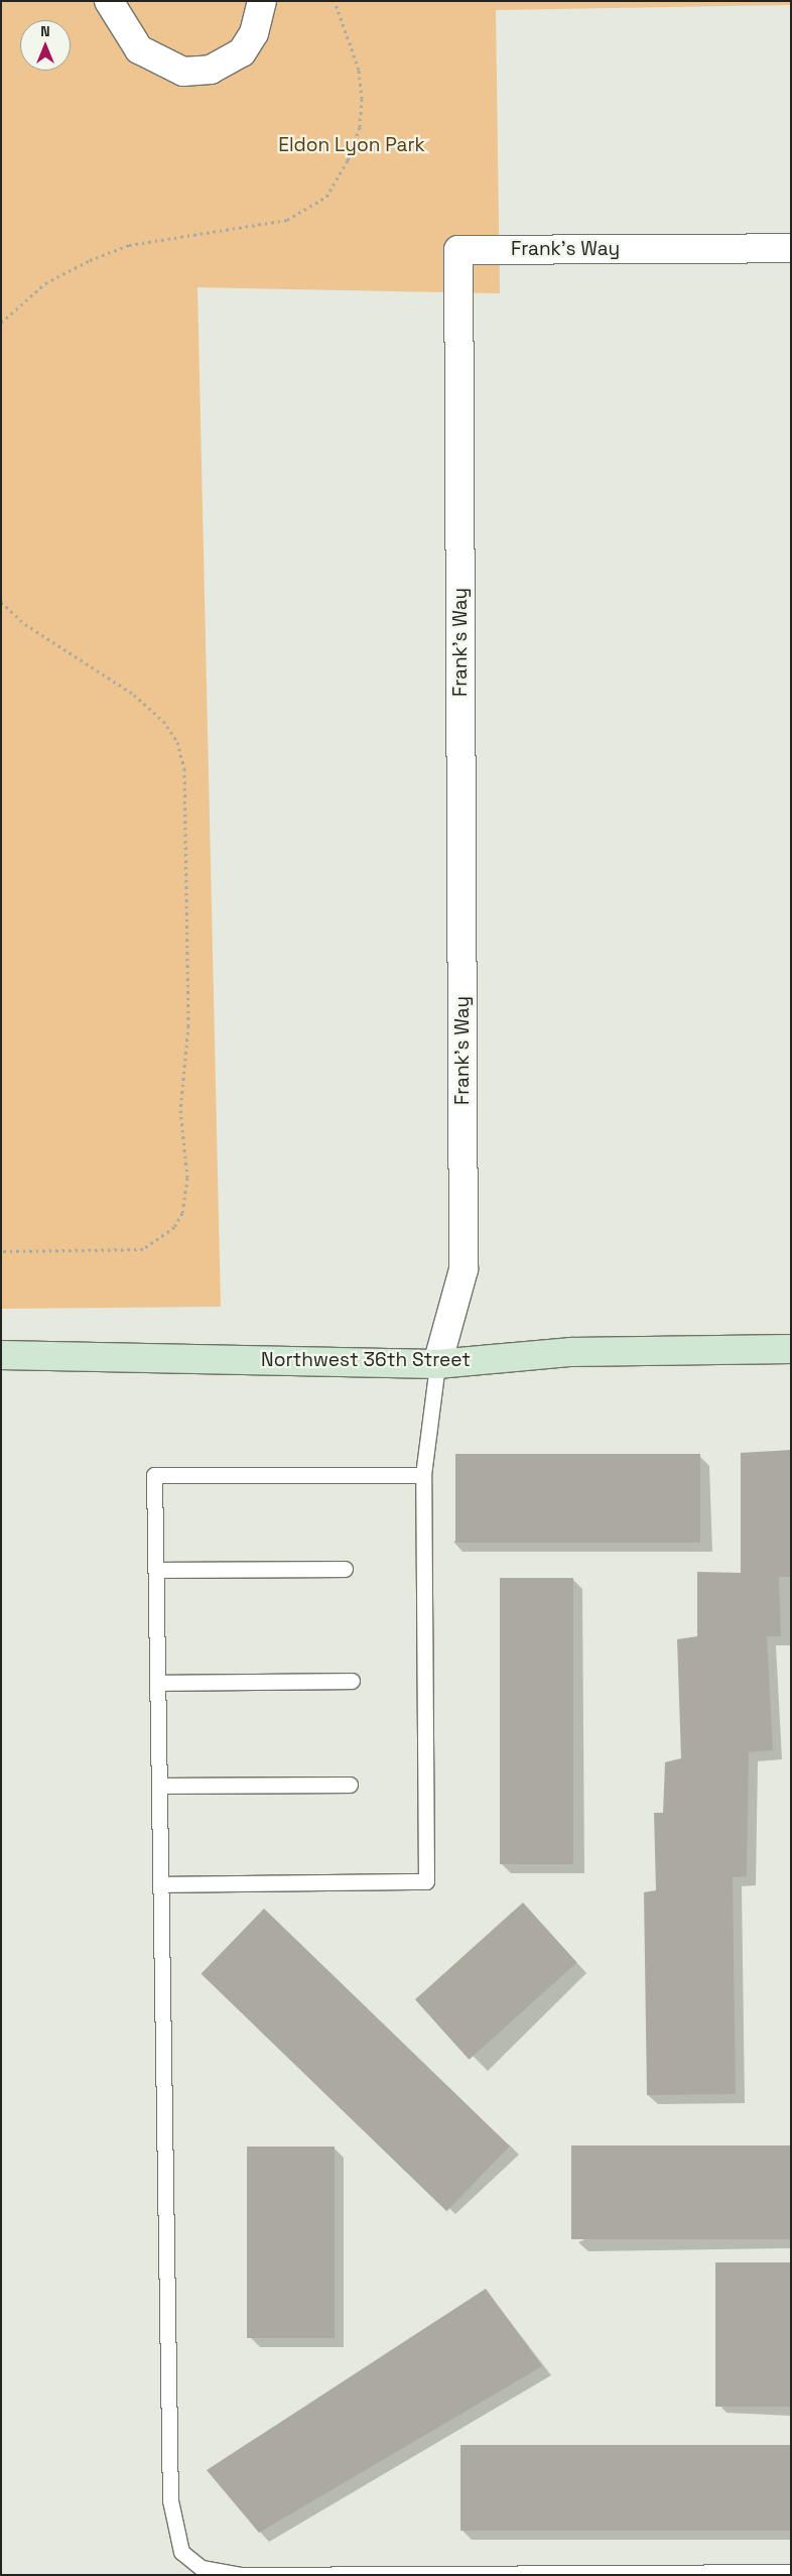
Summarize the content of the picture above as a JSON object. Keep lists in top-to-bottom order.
{
  "streets": {
    "street": ["Frank's Way", "Northwest 36th Street"]
  },
  "crossings": [
    ["Frank's Way", "Northwest 36th Street"]
  ],
  "parks": ["Eldon Lyon Park"],
  "north": "top"
}
